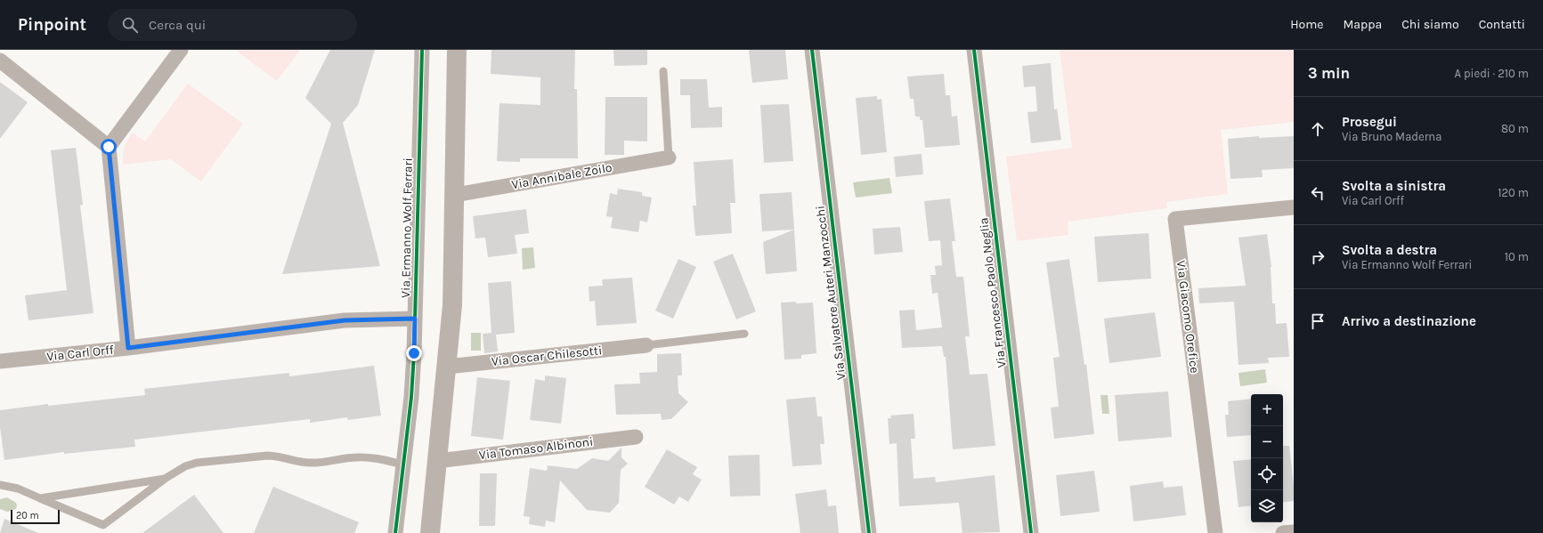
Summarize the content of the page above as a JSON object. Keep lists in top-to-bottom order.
{
  "streets": {
    "street": [
      "Via Annibale Zoilo",
      "Via Ermanno Wolf Ferrari",
      "Via Salvatore Auteri Manzocchi",
      "Via Francesco Paolo Neglia",
      "Via Giacomo Orefice",
      "Via Carl Orff",
      "Via Oscar Chilesotti",
      "Via Tomaso Albinoni"
    ]
  },
  "crossings": [
    ["Via Ermanno Wolf Ferrari", "Via Carl Orff"]
  ],
  "scale_bar": "20 m",
  "page": {
    "header": "Pinpoint",
    "search": "Cerca qui",
    "nav": [
      "Home",
      "Mappa",
      "Chi siamo",
      "Contatti"
    ],
    "heading": ["3 min", "A piedi · 210 m"],
    "list": [
      ["Prosegui", "Via Bruno Maderna", "80 m"],
      ["Svolta a sinistra", "Via Carl Orff", "120 m"],
      ["Svolta a destra", "Via Ermanno Wolf Ferrari", "10 m"],
      "Arrivo a destinazione"
    ],
    "map_buttons": ["+", "−"],
    "scale": "20 m"
  }
}
